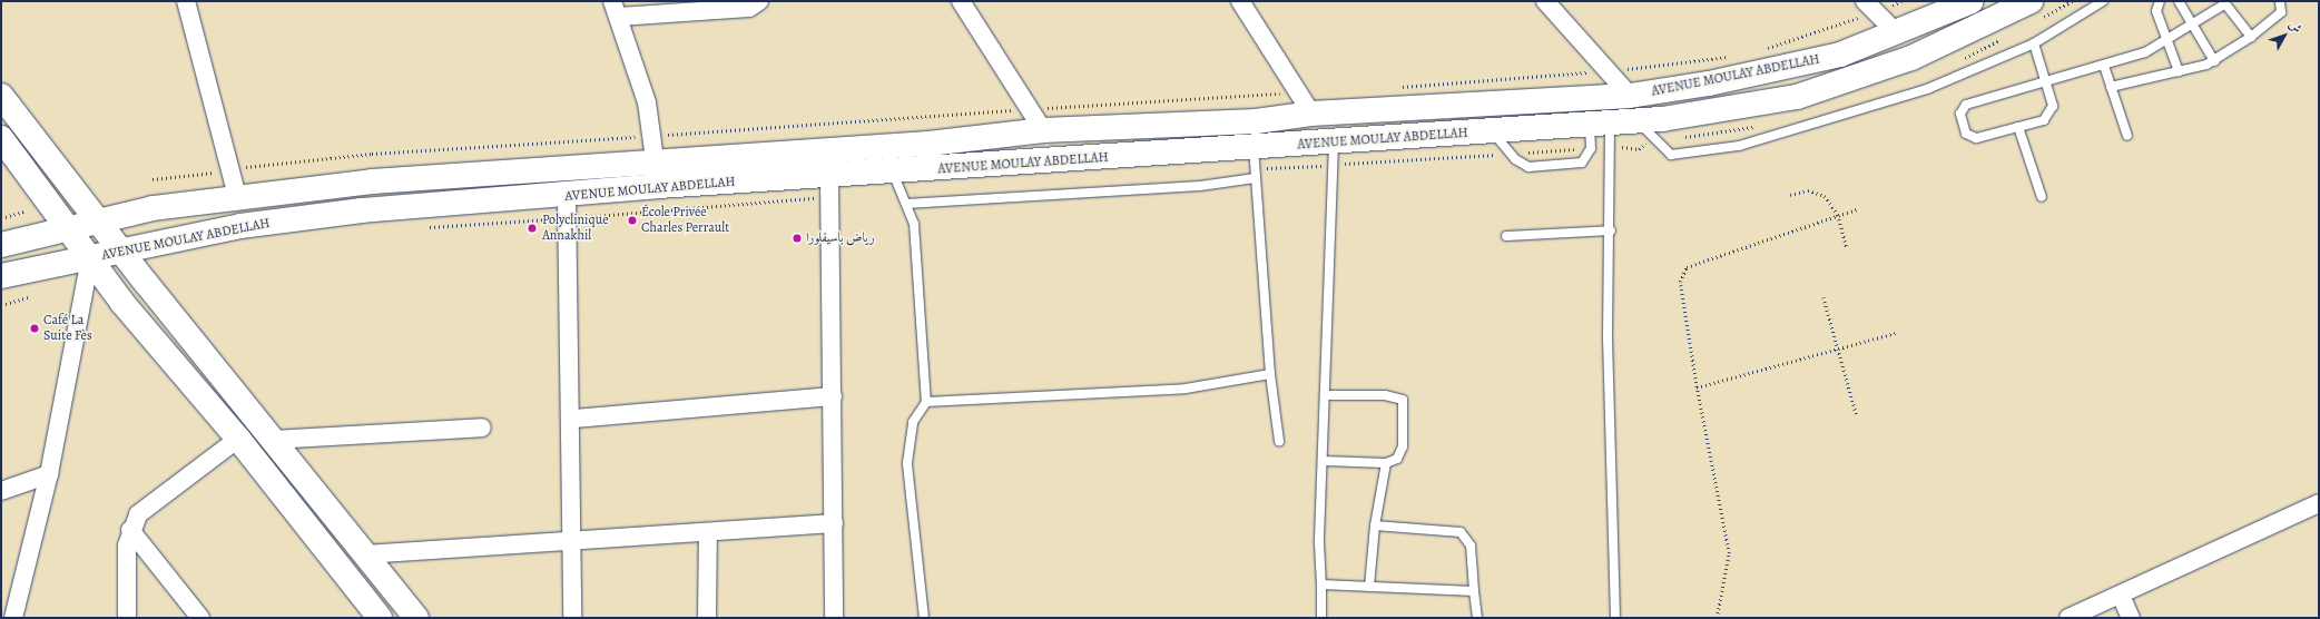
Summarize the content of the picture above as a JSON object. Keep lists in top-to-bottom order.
{
  "streets": {
    "main road": ["AVENUE MOULAY ABDELLAH"]
  },
  "places": [
    "École Privée Charles Perrault",
    "Polyclinique Annakhil",
    "رياض باسيفلورا",
    "Café La Suite Fès"
  ],
  "north": "top right"
}
